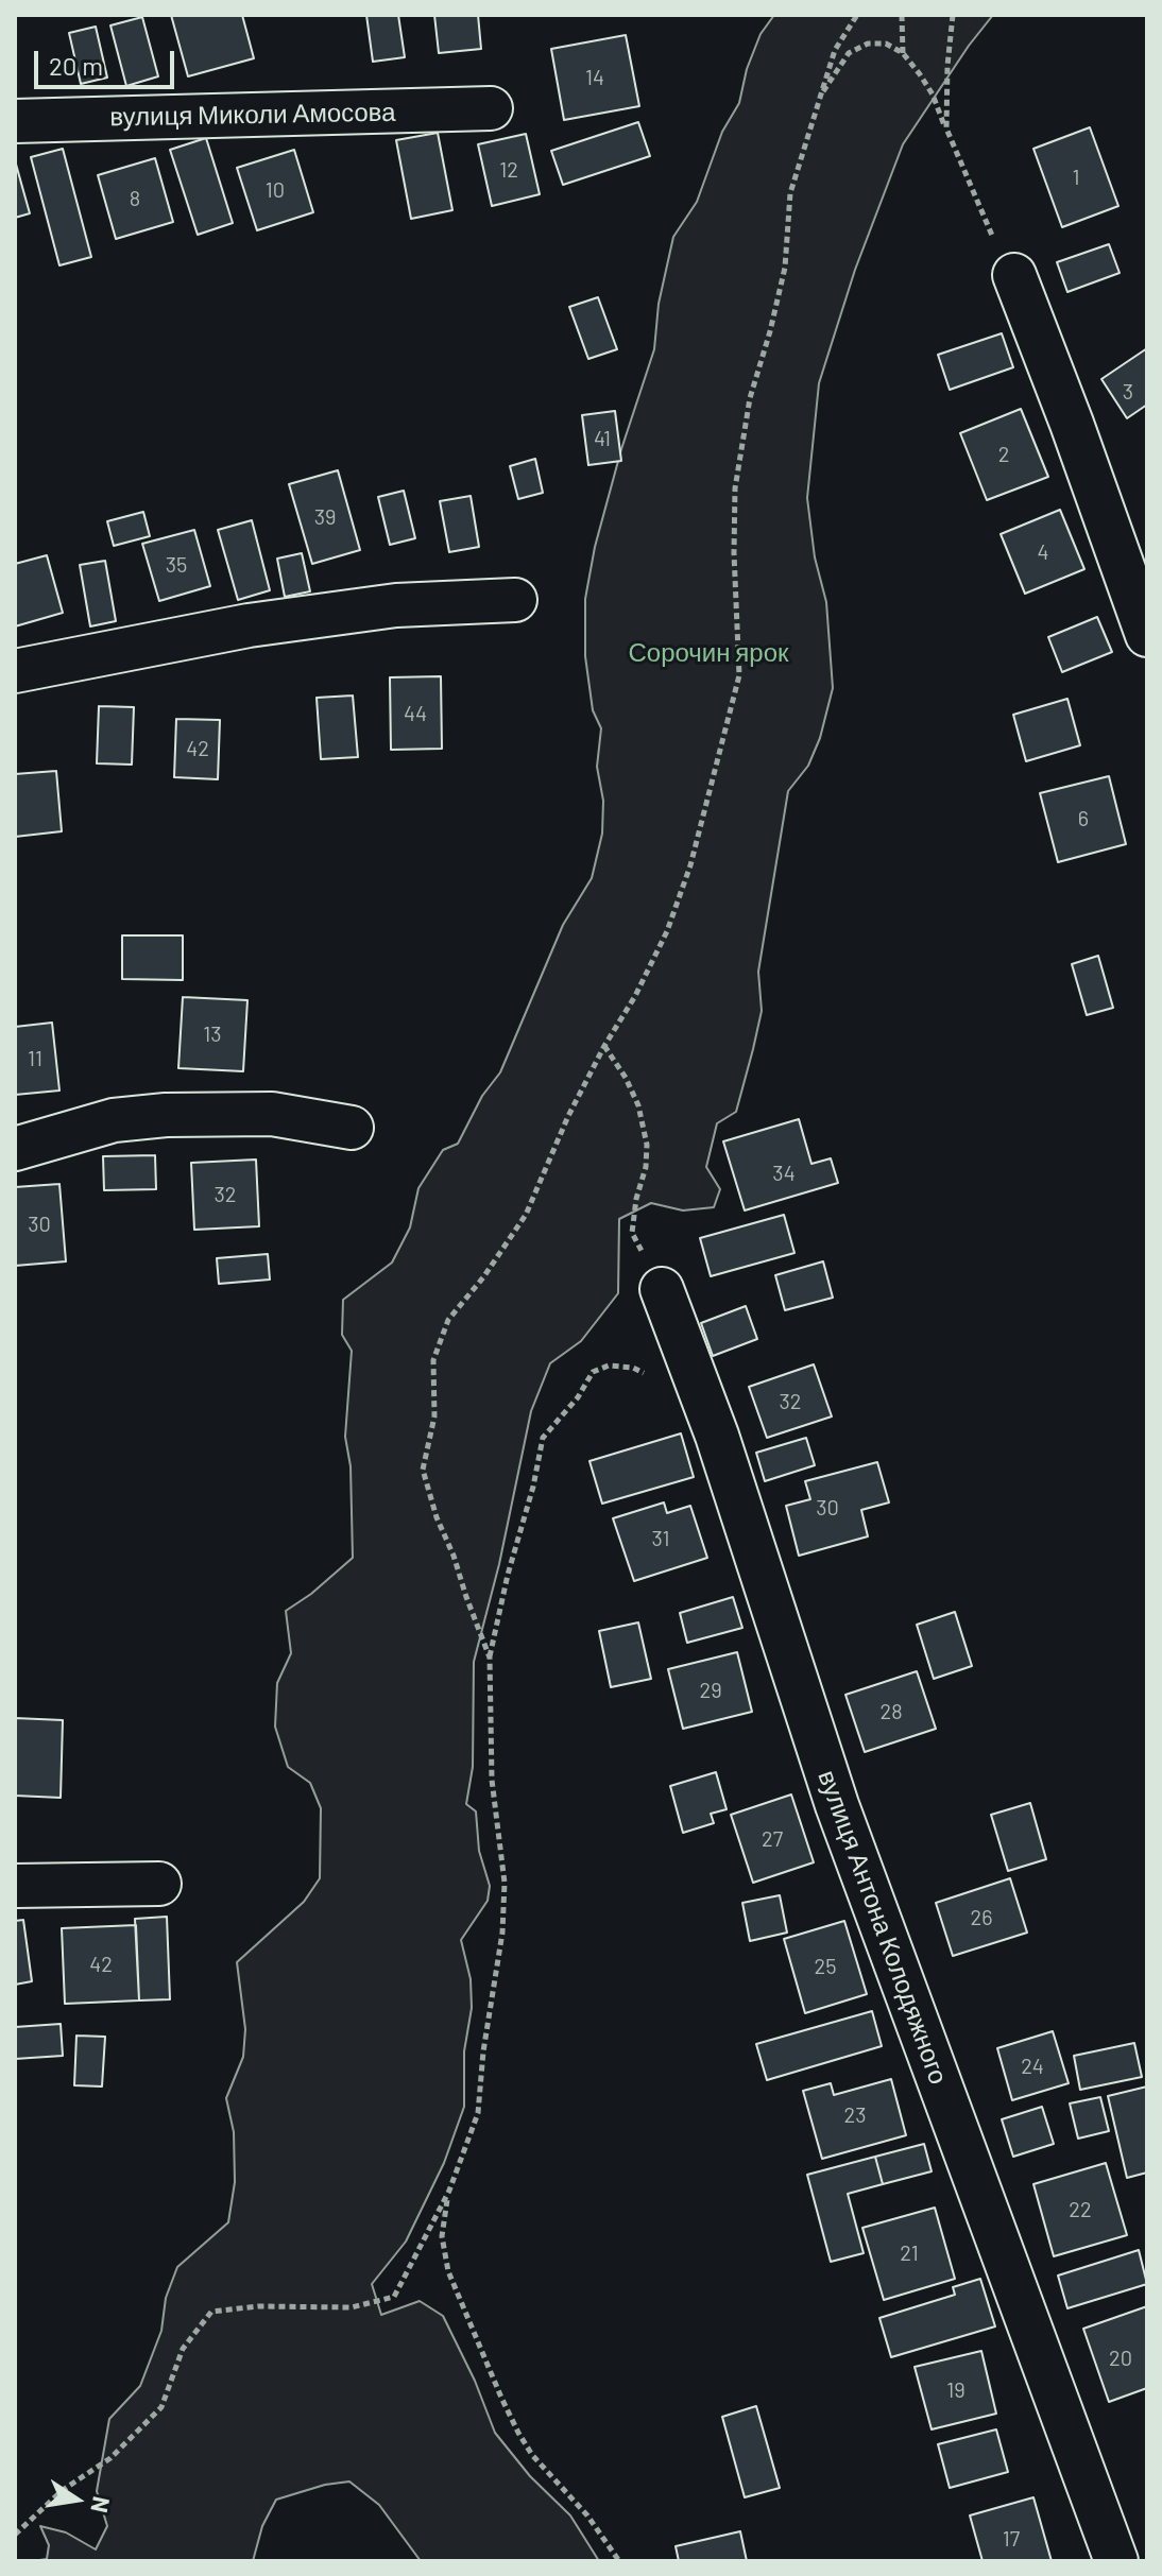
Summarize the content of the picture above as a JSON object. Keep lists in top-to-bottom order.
{
  "streets": {
    "street": ["вулиця Миколи Амосова", "вулиця Антона Колодяжного"]
  },
  "parks": ["Сорочин ярок"],
  "house_numbers": [
    "14",
    "12",
    "1",
    "10",
    "8",
    "3",
    "41",
    "2",
    "39",
    "4",
    "35",
    "44",
    "42",
    "6",
    "13",
    "11",
    "34",
    "32",
    "30",
    "32",
    "30",
    "31",
    "29",
    "28",
    "27",
    "26",
    "42",
    "25",
    "24",
    "23",
    "22",
    "21",
    "20",
    "19",
    "17"
  ],
  "scale_bar": "20 m",
  "north": "right"
}
